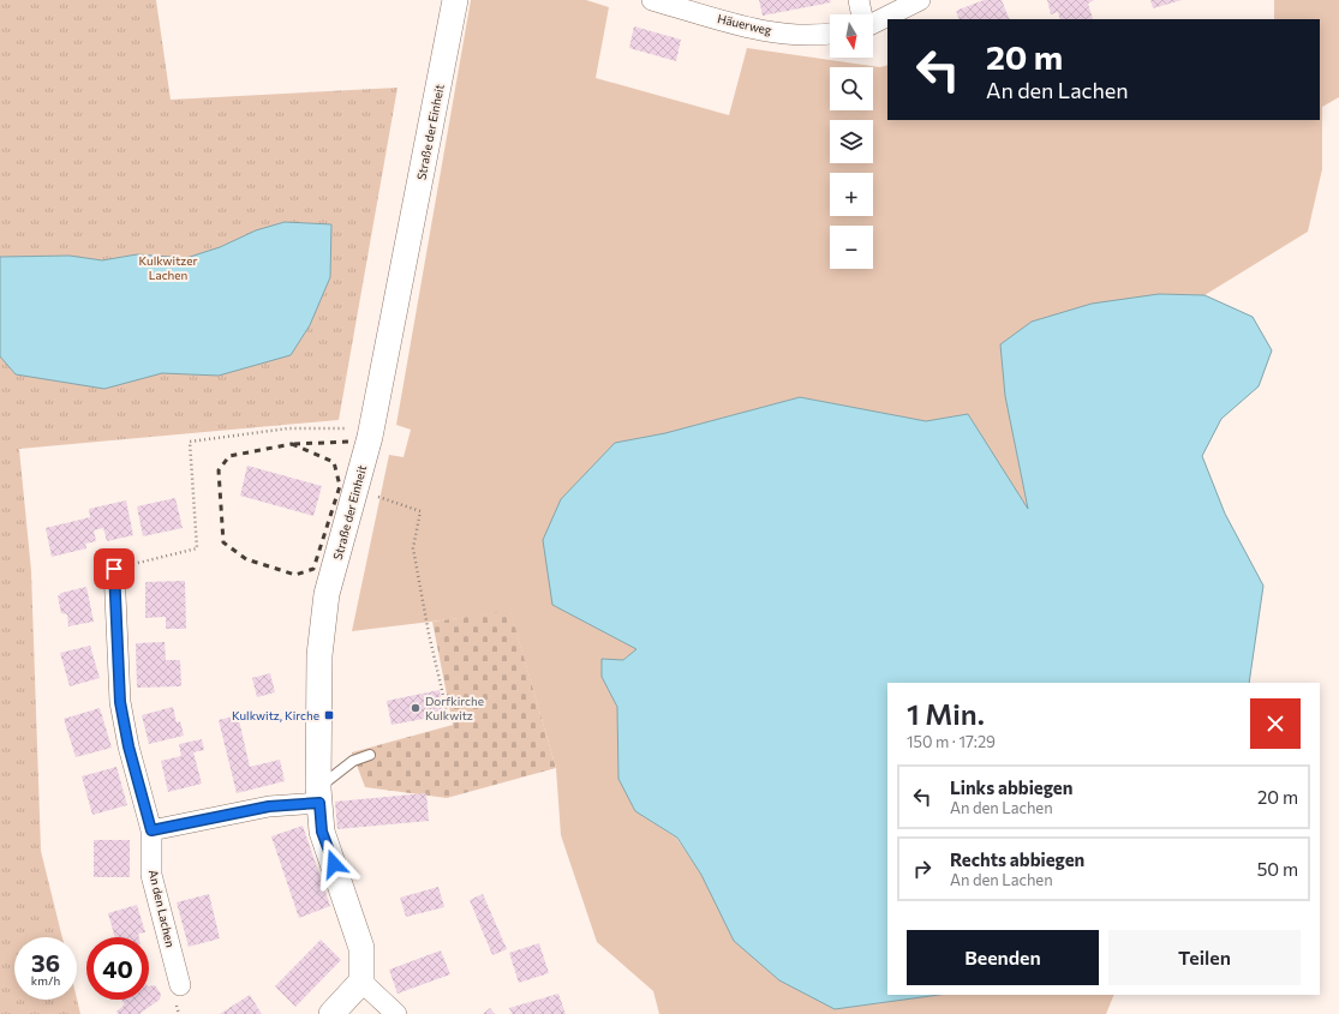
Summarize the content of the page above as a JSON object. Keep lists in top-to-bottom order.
{
  "streets": {
    "street": ["Häuerweg", "Straße der Einheit", "An den Lachen"]
  },
  "parks": ["Kulkwitzer Lachen"],
  "places": {
    "other": ["Dorfkirche Kulkwitz"],
    "transit": ["Kulkwitz, Kirche"]
  },
  "north": "bottom",
  "page": {
    "map_buttons": ["+", "−"],
    "turn": ["20 m", "An den Lachen"],
    "heading": ["1 Min.", "150 m · 17:29"],
    "list": [
      {
        "name": "Links abbiegen",
        "note": "An den Lachen",
        "value": "20 m"
      },
      {
        "name": "Rechts abbiegen",
        "note": "An den Lachen",
        "value": "50 m"
      }
    ],
    "buttons": ["Beenden", "Teilen"],
    "speed": "36 km/h",
    "limit": "40"
  }
}
